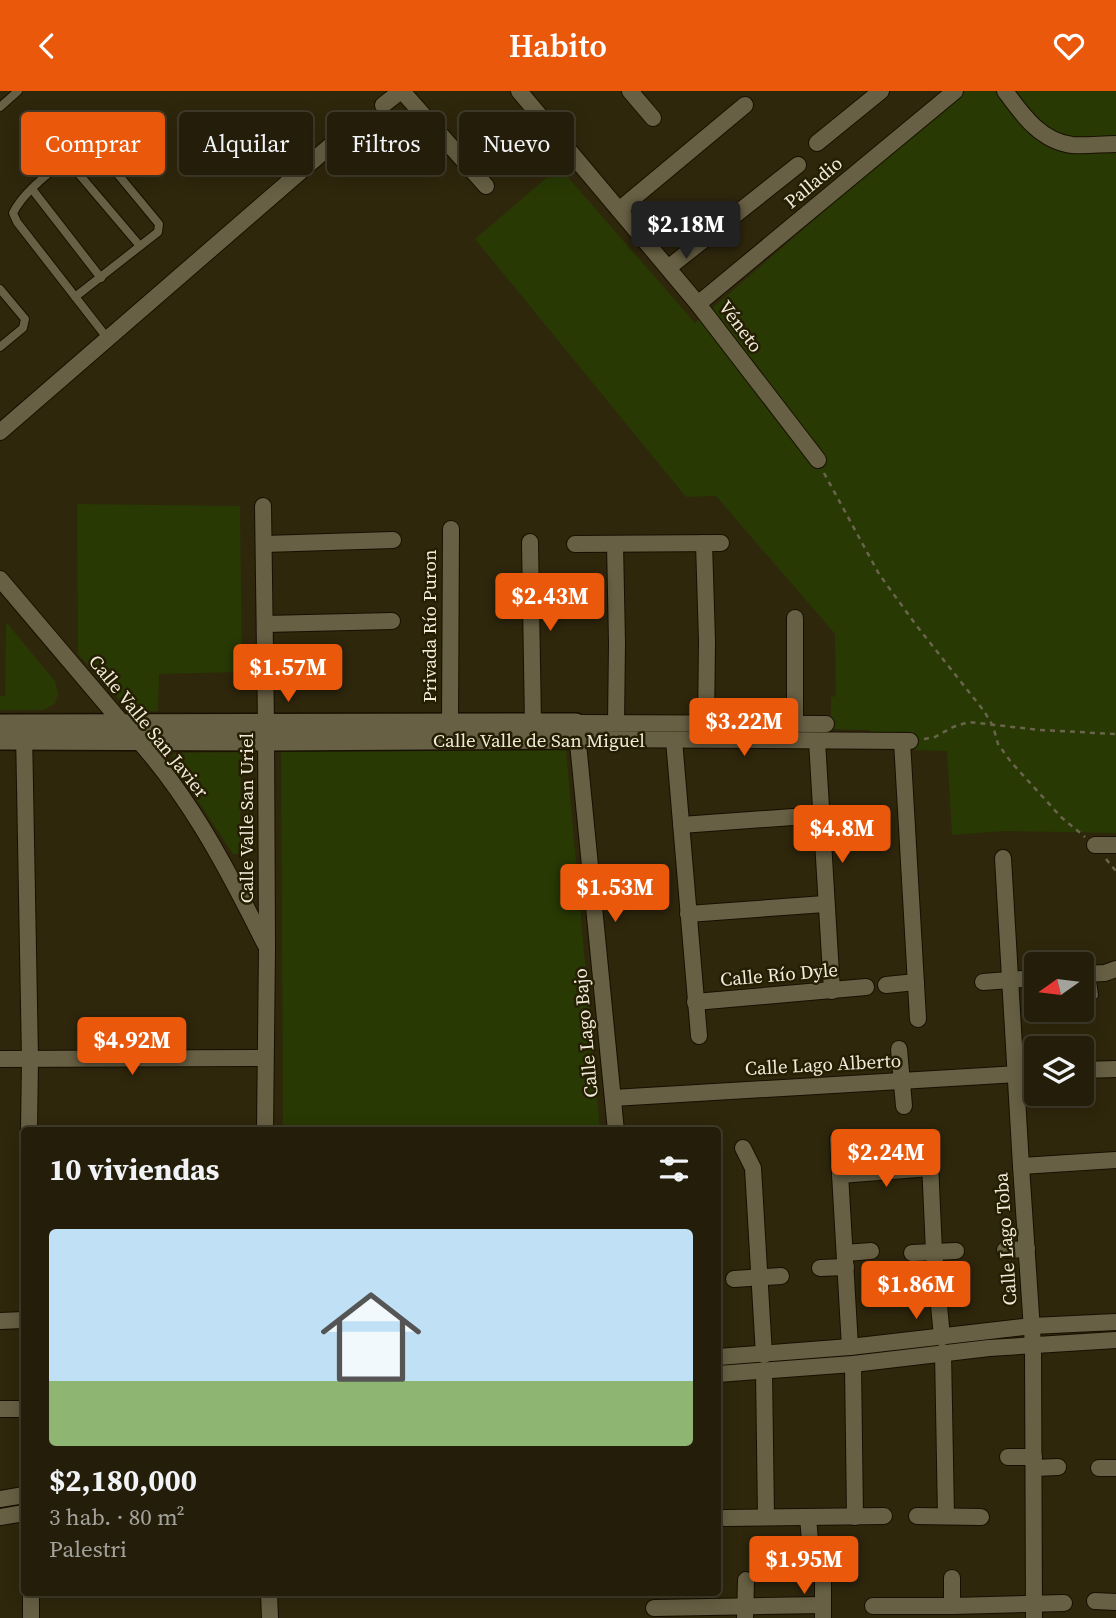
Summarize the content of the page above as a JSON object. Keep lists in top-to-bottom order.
{
  "streets": {
    "street": [
      "Palladio",
      "Véneto",
      "Privada Río Puron",
      "Calle Valle San Javier",
      "Calle Valle de San Miguel",
      "Calle Valle San Uriel",
      "Calle Río Dyle",
      "Calle Lago Bajo",
      "Calle Lago Alberto",
      "Calle Lago Toba"
    ]
  },
  "crossings": [
    ["Palladio", "Véneto"],
    ["Privada Río Puron", "Calle Valle de San Miguel"],
    ["Calle Valle San Javier", "Calle Valle de San Miguel"],
    ["Calle Valle San Javier", "Calle Valle San Uriel"],
    ["Calle Valle de San Miguel", "Calle Valle San Uriel"],
    ["Calle Valle de San Miguel", "Calle Lago Bajo"],
    ["Calle Lago Bajo", "Calle Lago Alberto"],
    ["Calle Lago Alberto", "Calle Lago Toba"]
  ],
  "north": "left",
  "page": {
    "header": "Habito",
    "chip": [
      "Comprar",
      "Alquilar",
      "Filtros",
      "Nuevo"
    ],
    "price": [
      "$2.18M",
      "$2.43M",
      "$1.57M",
      "$3.22M",
      "$4.8M",
      "$1.53M",
      "$4.92M",
      "$2.24M",
      "$1.86M",
      "$1.95M"
    ],
    "heading": "10 viviendas",
    "list": [
      {
        "name": "$2,180,000",
        "note": "3 hab. · 80 m² · Palestri"
      }
    ]
  }
}
